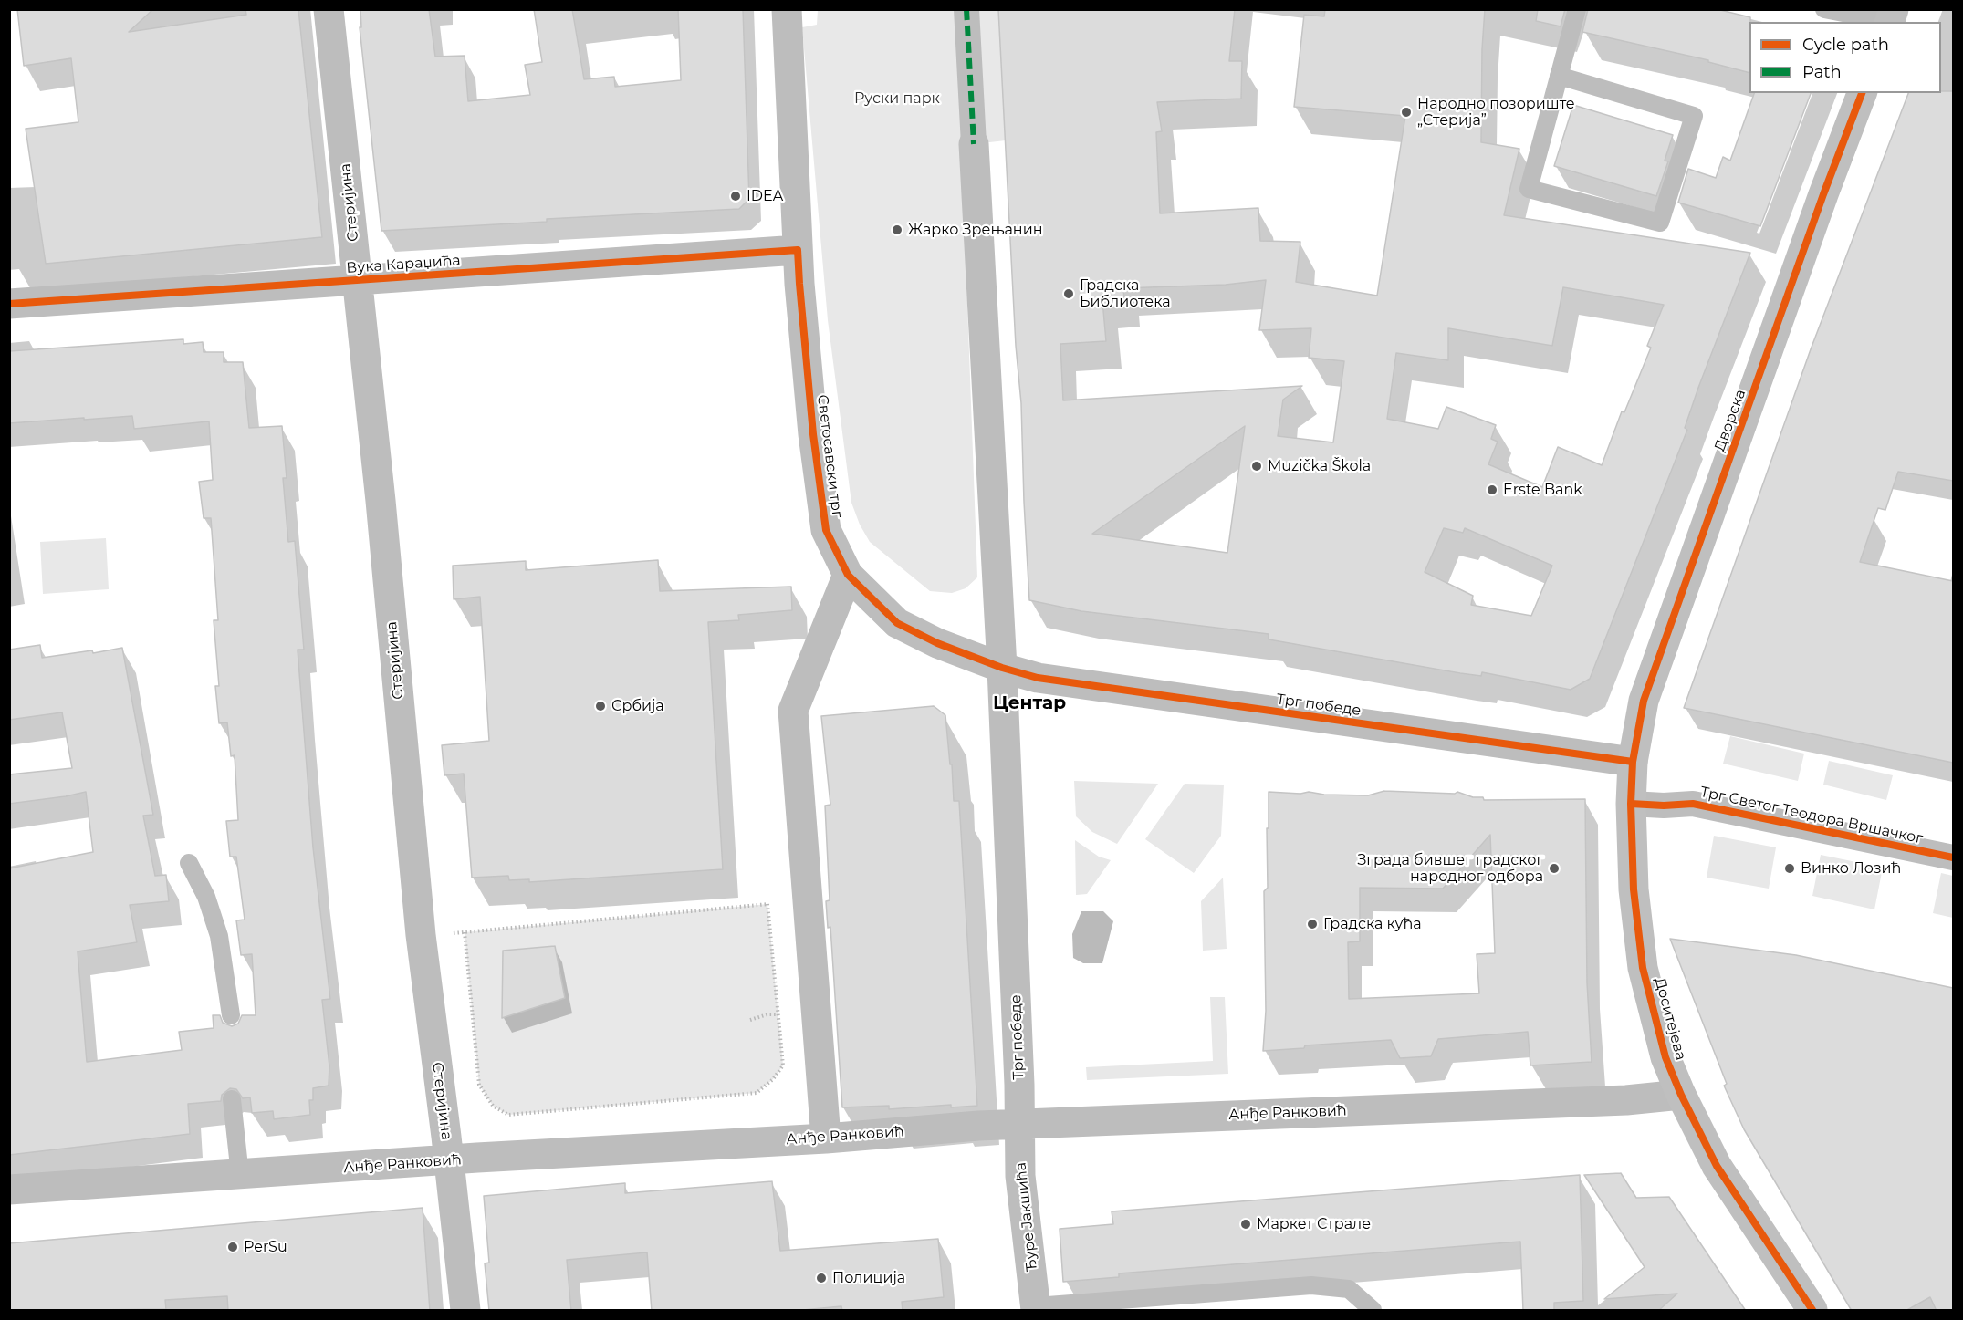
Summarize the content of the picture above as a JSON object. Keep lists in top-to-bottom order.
{
  "streets": {
    "main road": ["Дворска", "Доситејева"],
    "street": [
      "Стеријина",
      "Вука Караџића",
      "Светосавски трг",
      "Трг победе",
      "Трг Светог Теодора Вршачког",
      "Анђе Ранковић",
      "Ђуре Јакшића"
    ]
  },
  "crossings": [
    ["Стеријина", "Вука Караџића"],
    ["Стеријина", "Анђе Ранковић"],
    ["Вука Караџића", "Светосавски трг"],
    ["Дворска", "Трг победе"],
    ["Дворска", "Доситејева"],
    ["Светосавски трг", "Трг победе"],
    ["Трг победе", "Доситејева"],
    ["Трг победе", "Анђе Ранковић"],
    ["Трг победе", "Ђуре Јакшића"],
    ["Трг Светог Теодора Вршачког", "Доситејева"],
    ["Доситејева", "Анђе Ранковић"],
    ["Анђе Ранковић", "Ђуре Јакшића"]
  ],
  "districts": ["Центар"],
  "parks": ["Руски парк"],
  "places": [
    "Народно позориште „Стерија”",
    "IDEA",
    "Жарко Зрењанин",
    "Градска Библиотека",
    "Muzička Škola",
    "Erste Bank",
    "Србија",
    "Зграда бившег градског народног одбора",
    "Винко Лозић",
    "Градска кућа",
    "Маркет Страле",
    "PerSu",
    "Полицијa"
  ],
  "legend": ["Cycle path", "Path"]
}
